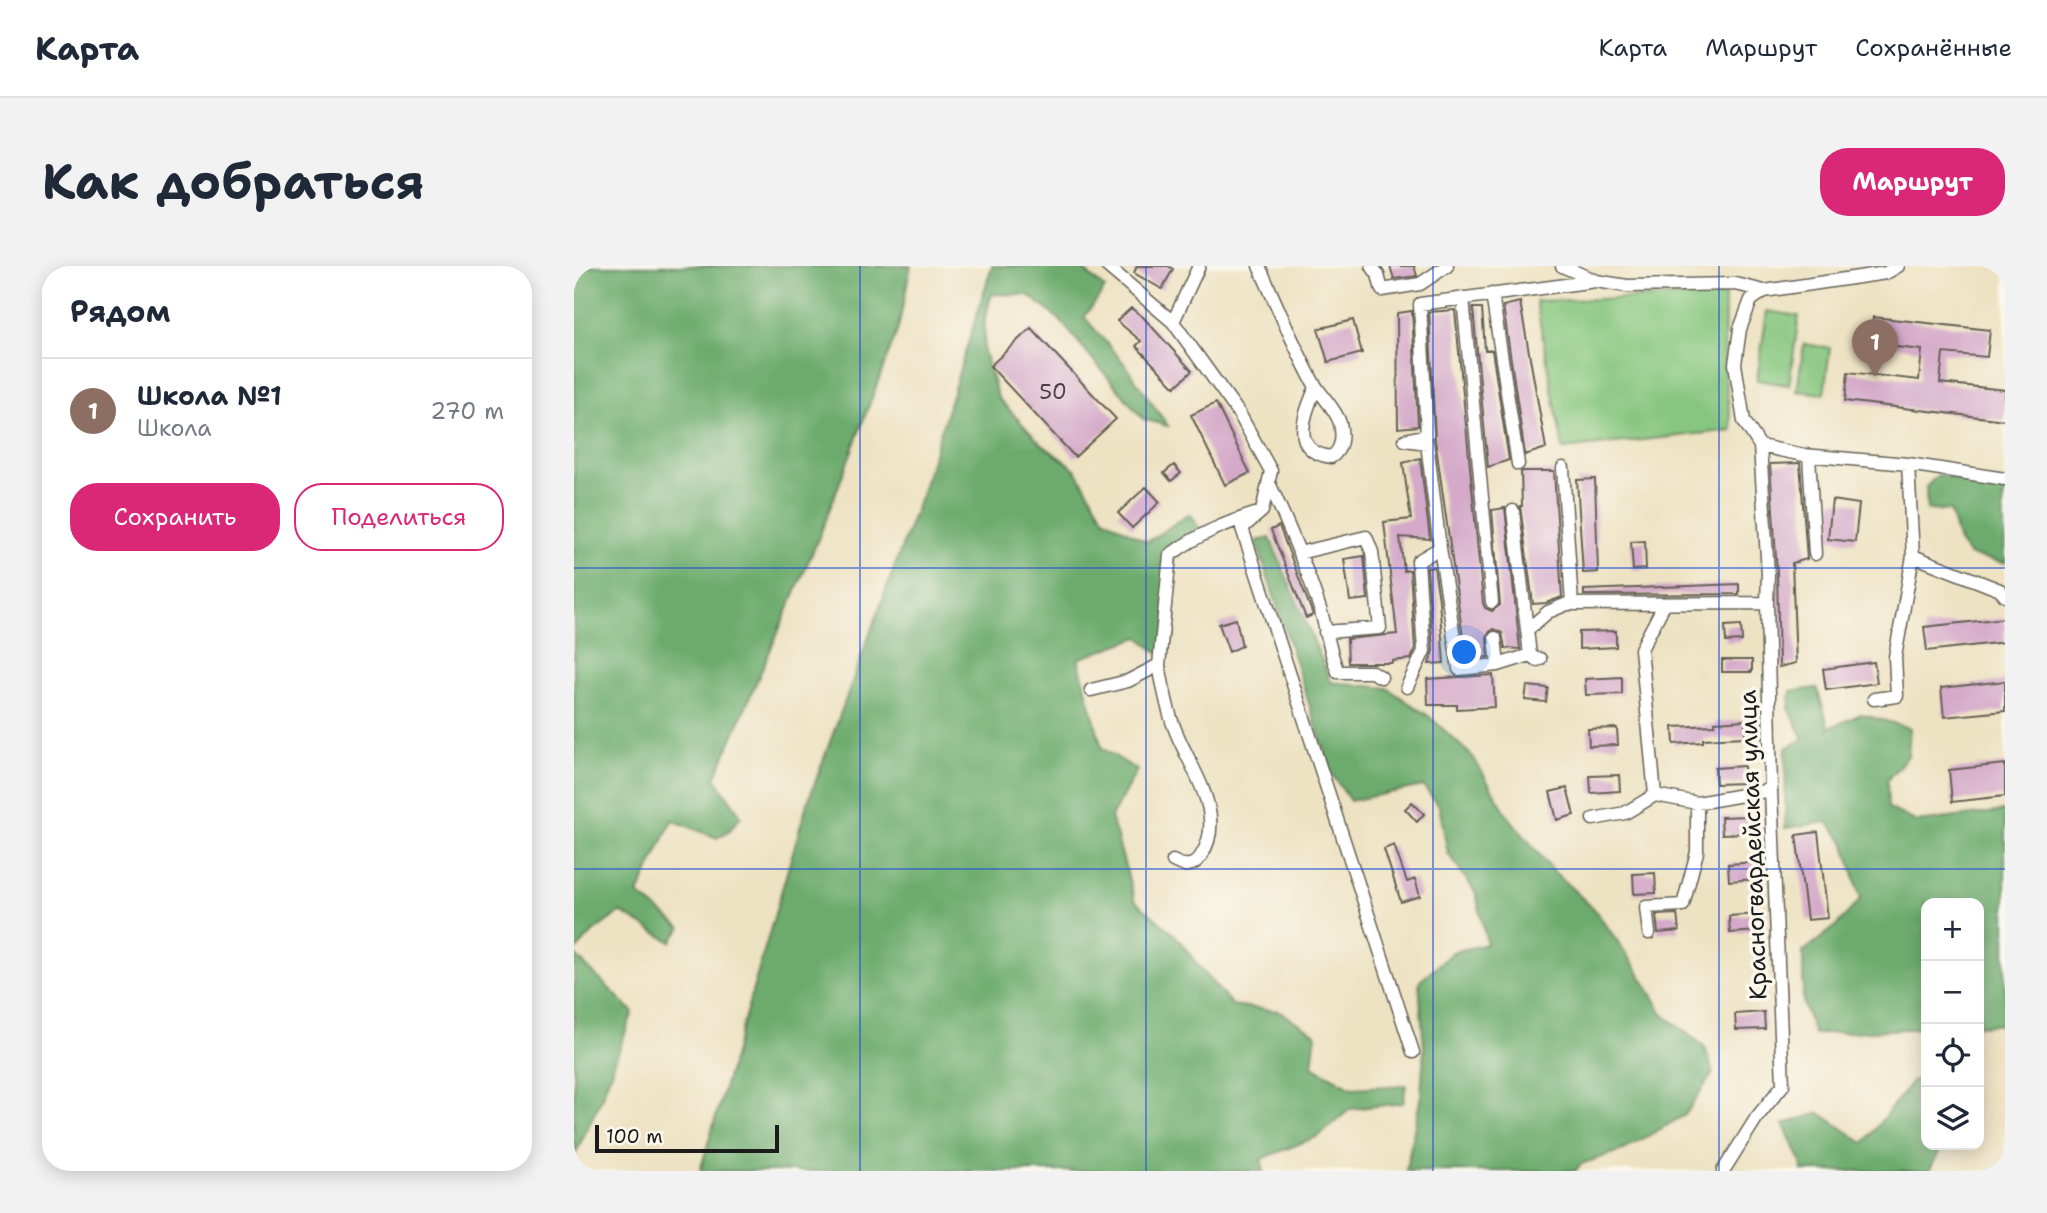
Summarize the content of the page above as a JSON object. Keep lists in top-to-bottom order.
{
  "streets": {
    "street": ["Красногвардейская улица"]
  },
  "house_numbers": ["50"],
  "scale_bar": "100 m",
  "page": {
    "header": "Карта",
    "nav": ["Карта", "Маршрут", "Сохранённые"],
    "buttons": [
      "Маршрут",
      ["Сохранить", "Поделиться"]
    ],
    "title": "Как добраться",
    "heading": "Рядом",
    "pins": "1",
    "list": [
      {
        "mark": "1",
        "name": "Школа №1",
        "note": "Школа",
        "value": "270 m"
      }
    ],
    "map_buttons": ["+", "−"],
    "scale": "100 m"
  }
}
